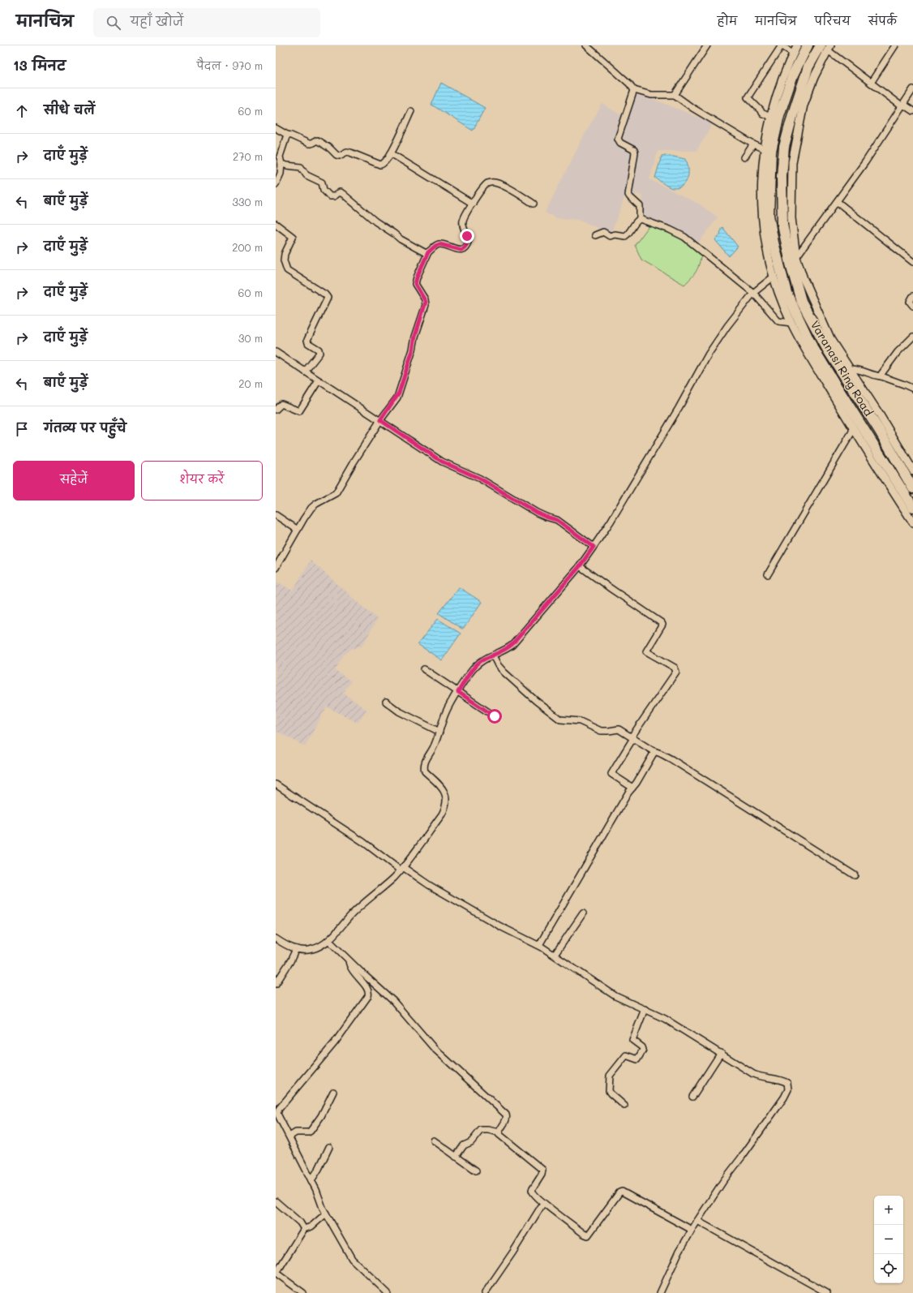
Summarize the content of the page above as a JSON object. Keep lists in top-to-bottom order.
{
  "streets": {
    "highway": ["Varanasi Ring Road"]
  },
  "page": {
    "header": "मानचित्र",
    "search": "यहाँ खोजें",
    "nav": [
      "होम",
      "मानचित्र",
      "परिचय",
      "संपर्क"
    ],
    "heading": ["13 मिनट", "पैदल · 970 m"],
    "list": [
      ["सीधे चलें", "60 m"],
      ["दाएँ मुड़ें", "270 m"],
      ["बाएँ मुड़ें", "330 m"],
      ["दाएँ मुड़ें", "200 m"],
      ["दाएँ मुड़ें", "60 m"],
      ["दाएँ मुड़ें", "30 m"],
      ["बाएँ मुड़ें", "20 m"],
      "गंतव्य पर पहुँचे"
    ],
    "buttons": ["सहेजें", "शेयर करें"],
    "map_buttons": ["+", "−"]
  }
}
